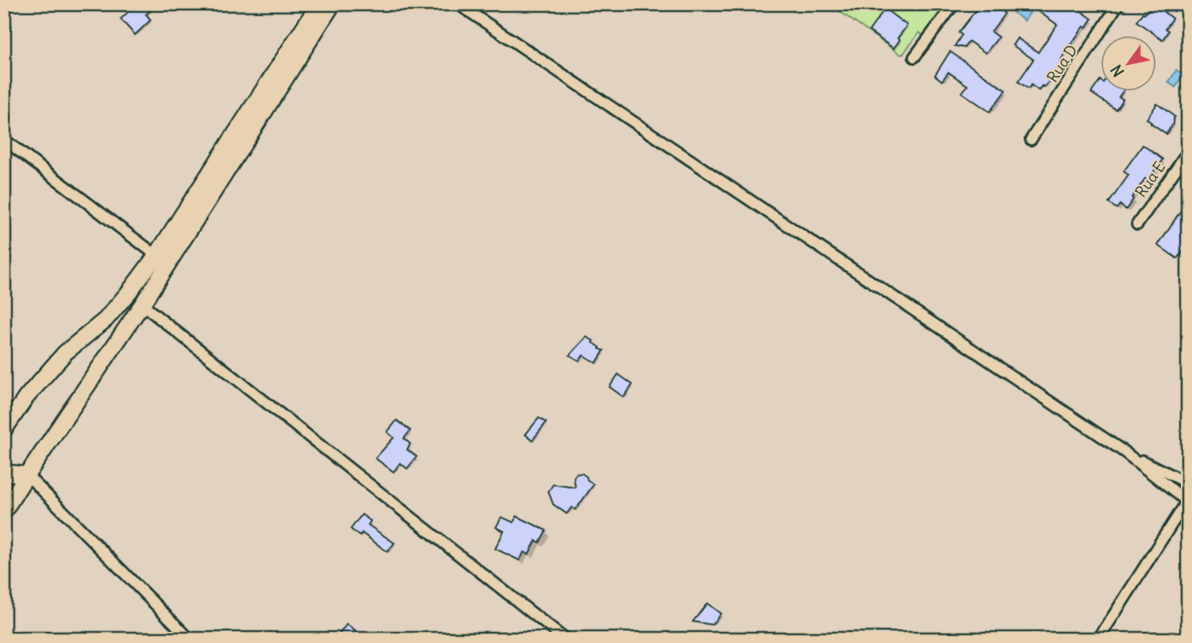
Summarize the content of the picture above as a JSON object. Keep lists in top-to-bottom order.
{
  "streets": {
    "street": ["Rua D", "Rua E"]
  },
  "north": "bottom left"
}
